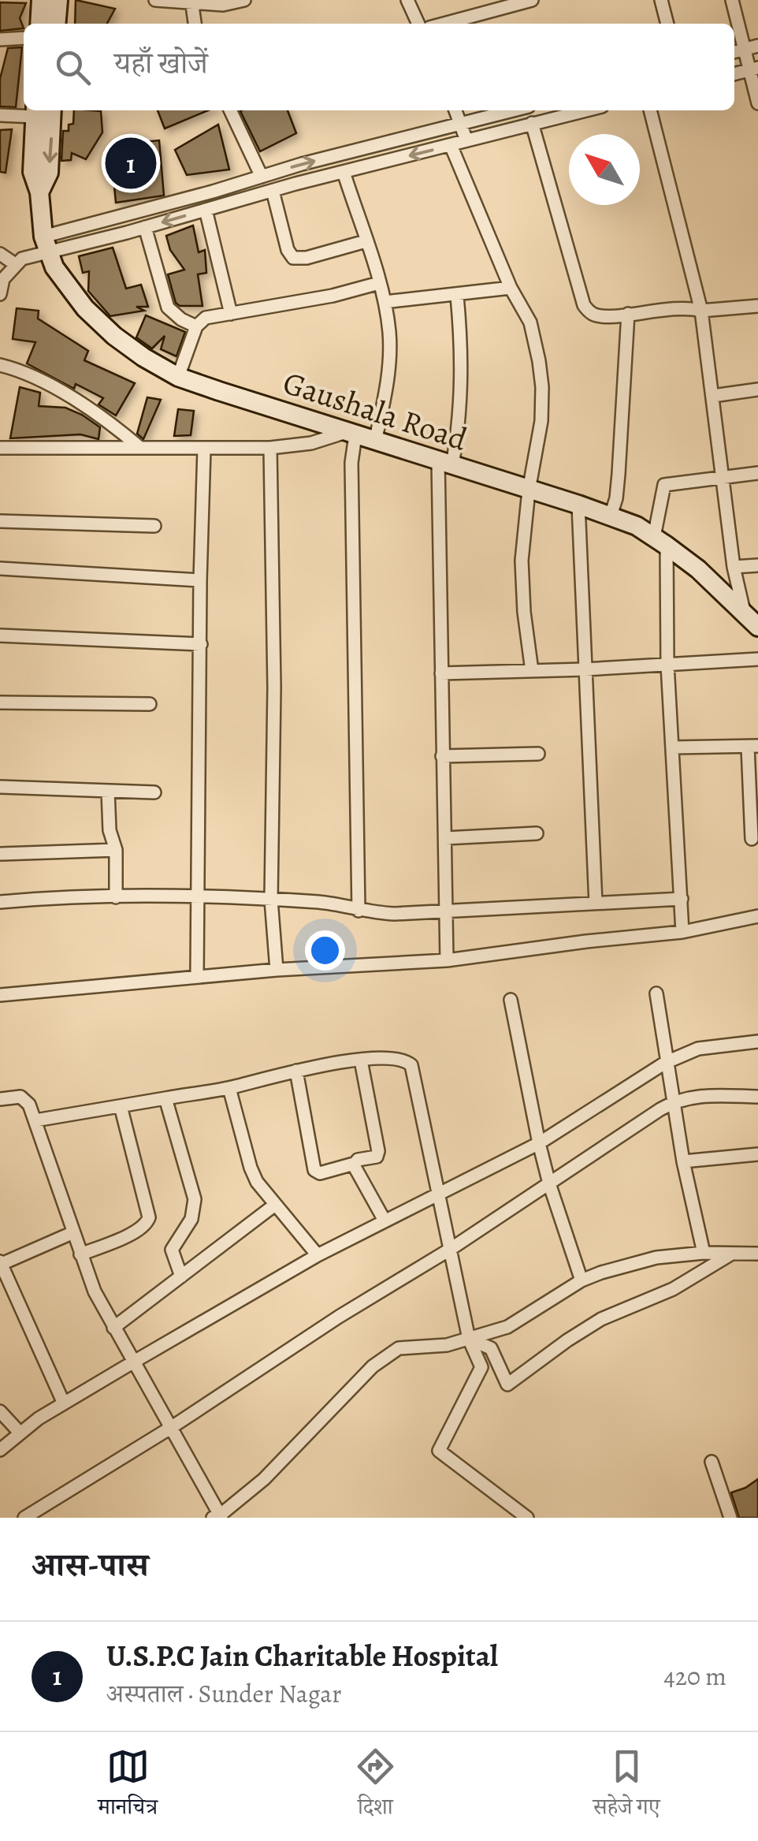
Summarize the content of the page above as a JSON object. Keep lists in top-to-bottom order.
{
  "streets": {
    "street": ["Gaushala Road"]
  },
  "north": "top left",
  "page": {
    "search": "यहाँ खोजें",
    "pins": "1",
    "heading": "आस-पास",
    "list": [
      {
        "mark": "1",
        "name": "U.S.P.C Jain Charitable Hospital",
        "note": "अस्पताल · Sunder Nagar",
        "value": "420 m"
      }
    ],
    "nav": ["मानचित्र", "दिशा", "सहेजे गए"]
  }
}
